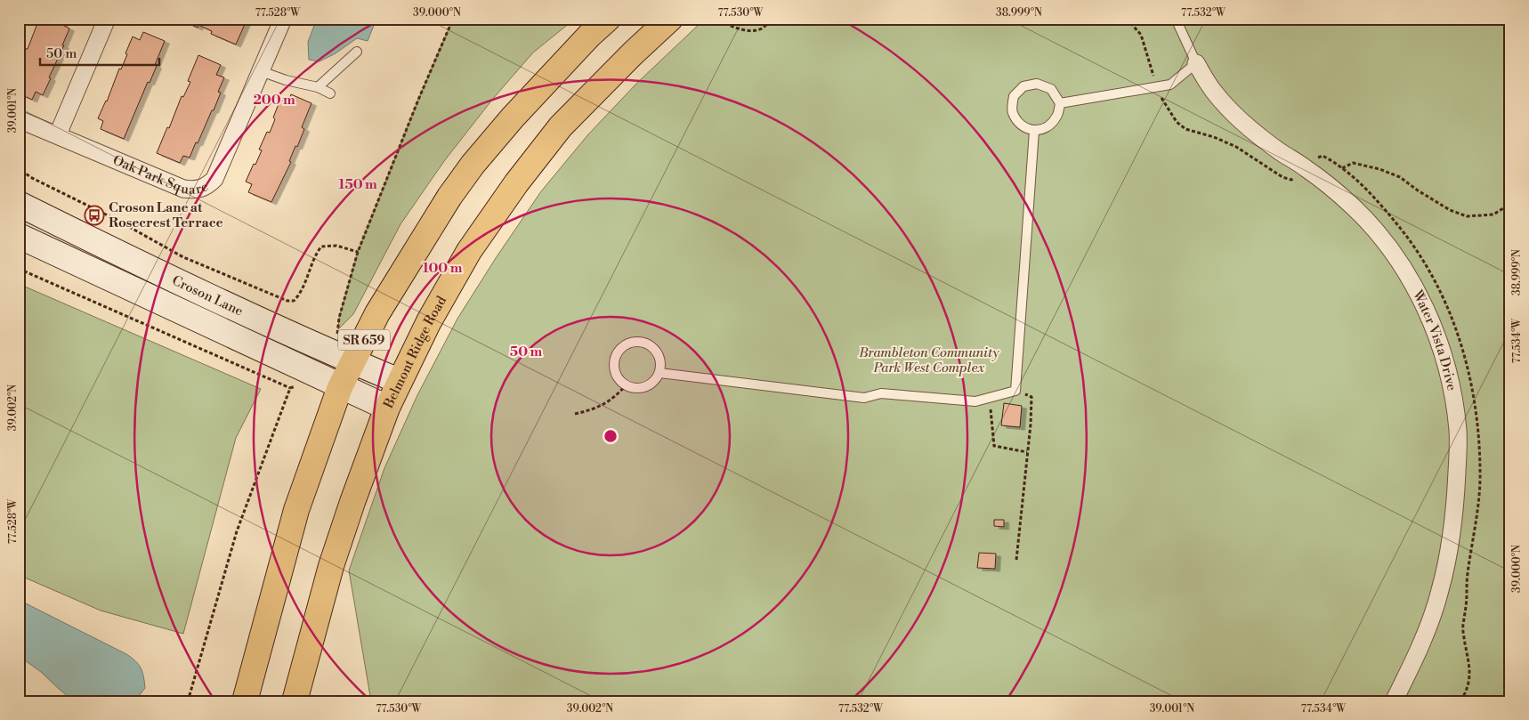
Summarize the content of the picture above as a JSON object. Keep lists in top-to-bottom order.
{
  "streets": {
    "main road": ["Croson Lane", "SR 659", "Belmont Ridge Road"],
    "street": ["Oak Park Square", "Water Vista Drive"]
  },
  "crossings": [
    ["Croson Lane", "SR 659"],
    ["Croson Lane", "Belmont Ridge Road"]
  ],
  "parks": ["Brambleton Community Park West Complex"],
  "places": {
    "bus stop": ["Croson Lane at Rosecrest Terrace"]
  },
  "scale_bar": "50 m",
  "coordinates": [
    "77.528°W",
    "39.000°N",
    "77.530°W",
    "38.999°N",
    "77.532°W",
    "39.001°N",
    "77.534°W",
    "39.002°N"
  ],
  "rings": [
    "200 m",
    "150 m",
    "100 m",
    "50 m"
  ]
}
